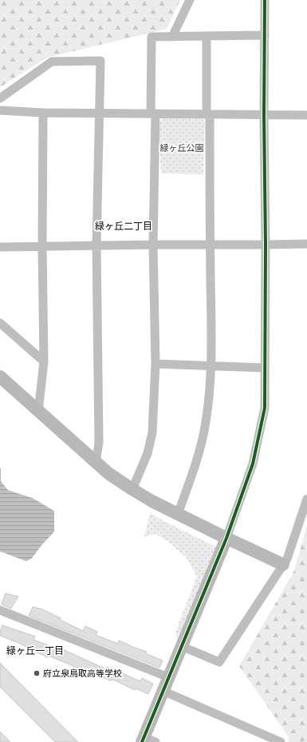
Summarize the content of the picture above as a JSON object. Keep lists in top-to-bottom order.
{
  "districts": ["緑ヶ丘二丁目", "緑ヶ丘一丁目"],
  "parks": ["緑ヶ丘公園"],
  "places": ["府立泉鳥取高等学校"]
}
